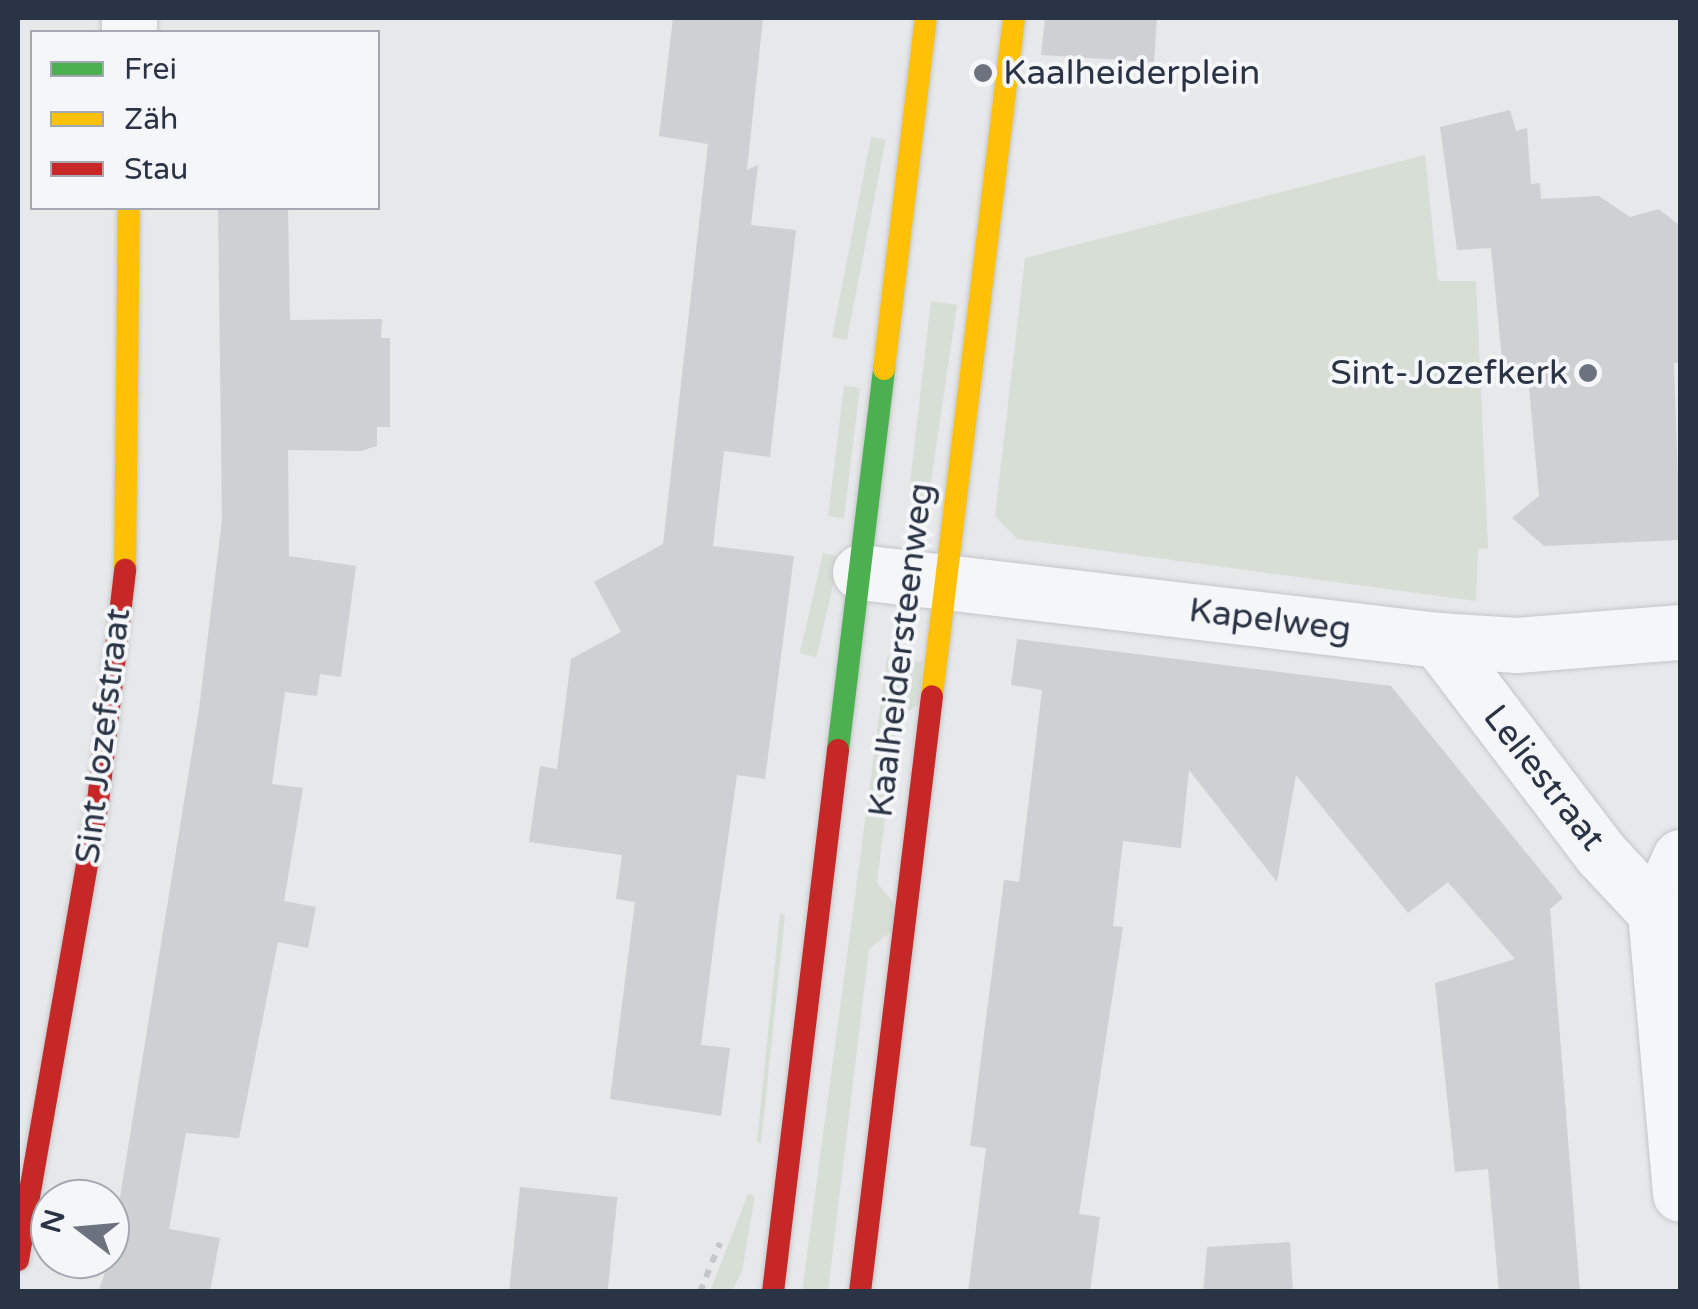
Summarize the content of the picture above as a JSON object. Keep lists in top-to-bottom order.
{
  "streets": {
    "street": [
      "Kapelweg",
      "Kaalheidersteenweg",
      "Sint Jozefstraat",
      "Leliestraat"
    ]
  },
  "crossings": [
    ["Kapelweg", "Kaalheidersteenweg"],
    ["Kapelweg", "Leliestraat"]
  ],
  "places": ["Kaalheiderplein", "Sint-Jozefkerk"],
  "legend": ["Frei", "Zäh", "Stau"],
  "north": "left"
}
